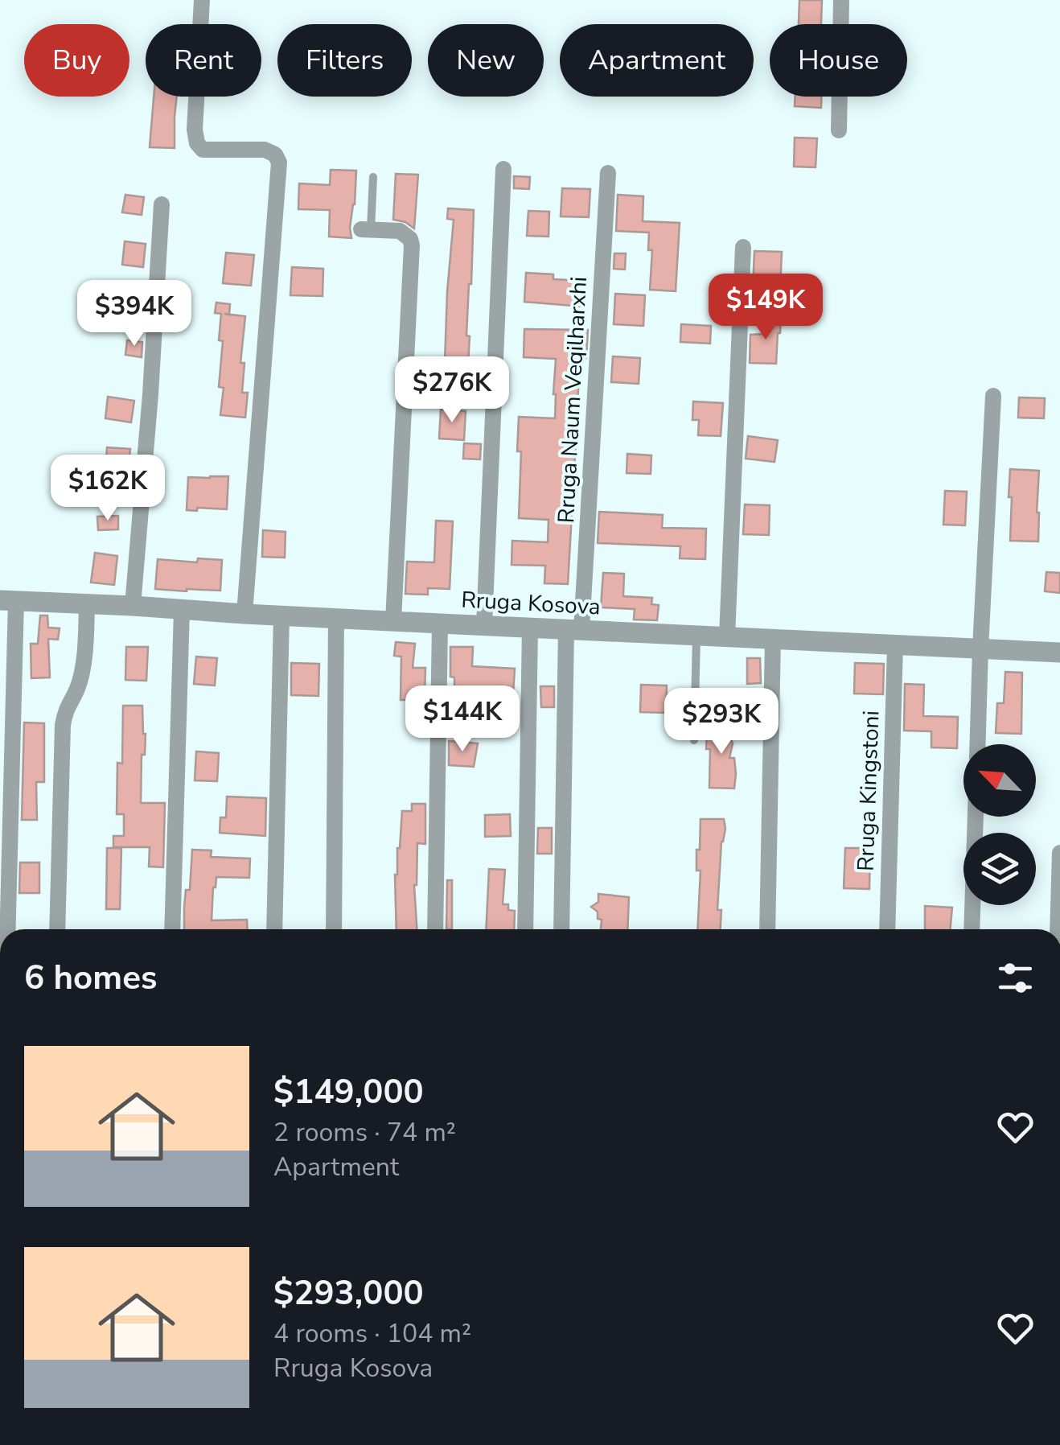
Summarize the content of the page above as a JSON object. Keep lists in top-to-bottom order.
{
  "streets": {
    "street": ["Rruga Naum Veqilharxhi", "Rruga Kosova", "Rruga Kingstoni"]
  },
  "crossings": [
    ["Rruga Naum Veqilharxhi", "Rruga Kosova"],
    ["Rruga Kosova", "Rruga Kingstoni"]
  ],
  "north": "top left",
  "page": {
    "chip": [
      "Buy",
      "Rent",
      "Filters",
      "New",
      "Apartment",
      "House"
    ],
    "price": [
      "$149K",
      "$394K",
      "$276K",
      "$162K",
      "$144K",
      "$293K"
    ],
    "heading": "6 homes",
    "list": [
      {
        "name": "$149,000",
        "note": "2 rooms · 74 m² · Apartment"
      },
      {
        "name": "$293,000",
        "note": "4 rooms · 104 m² · Rruga Kosova"
      }
    ]
  }
}
